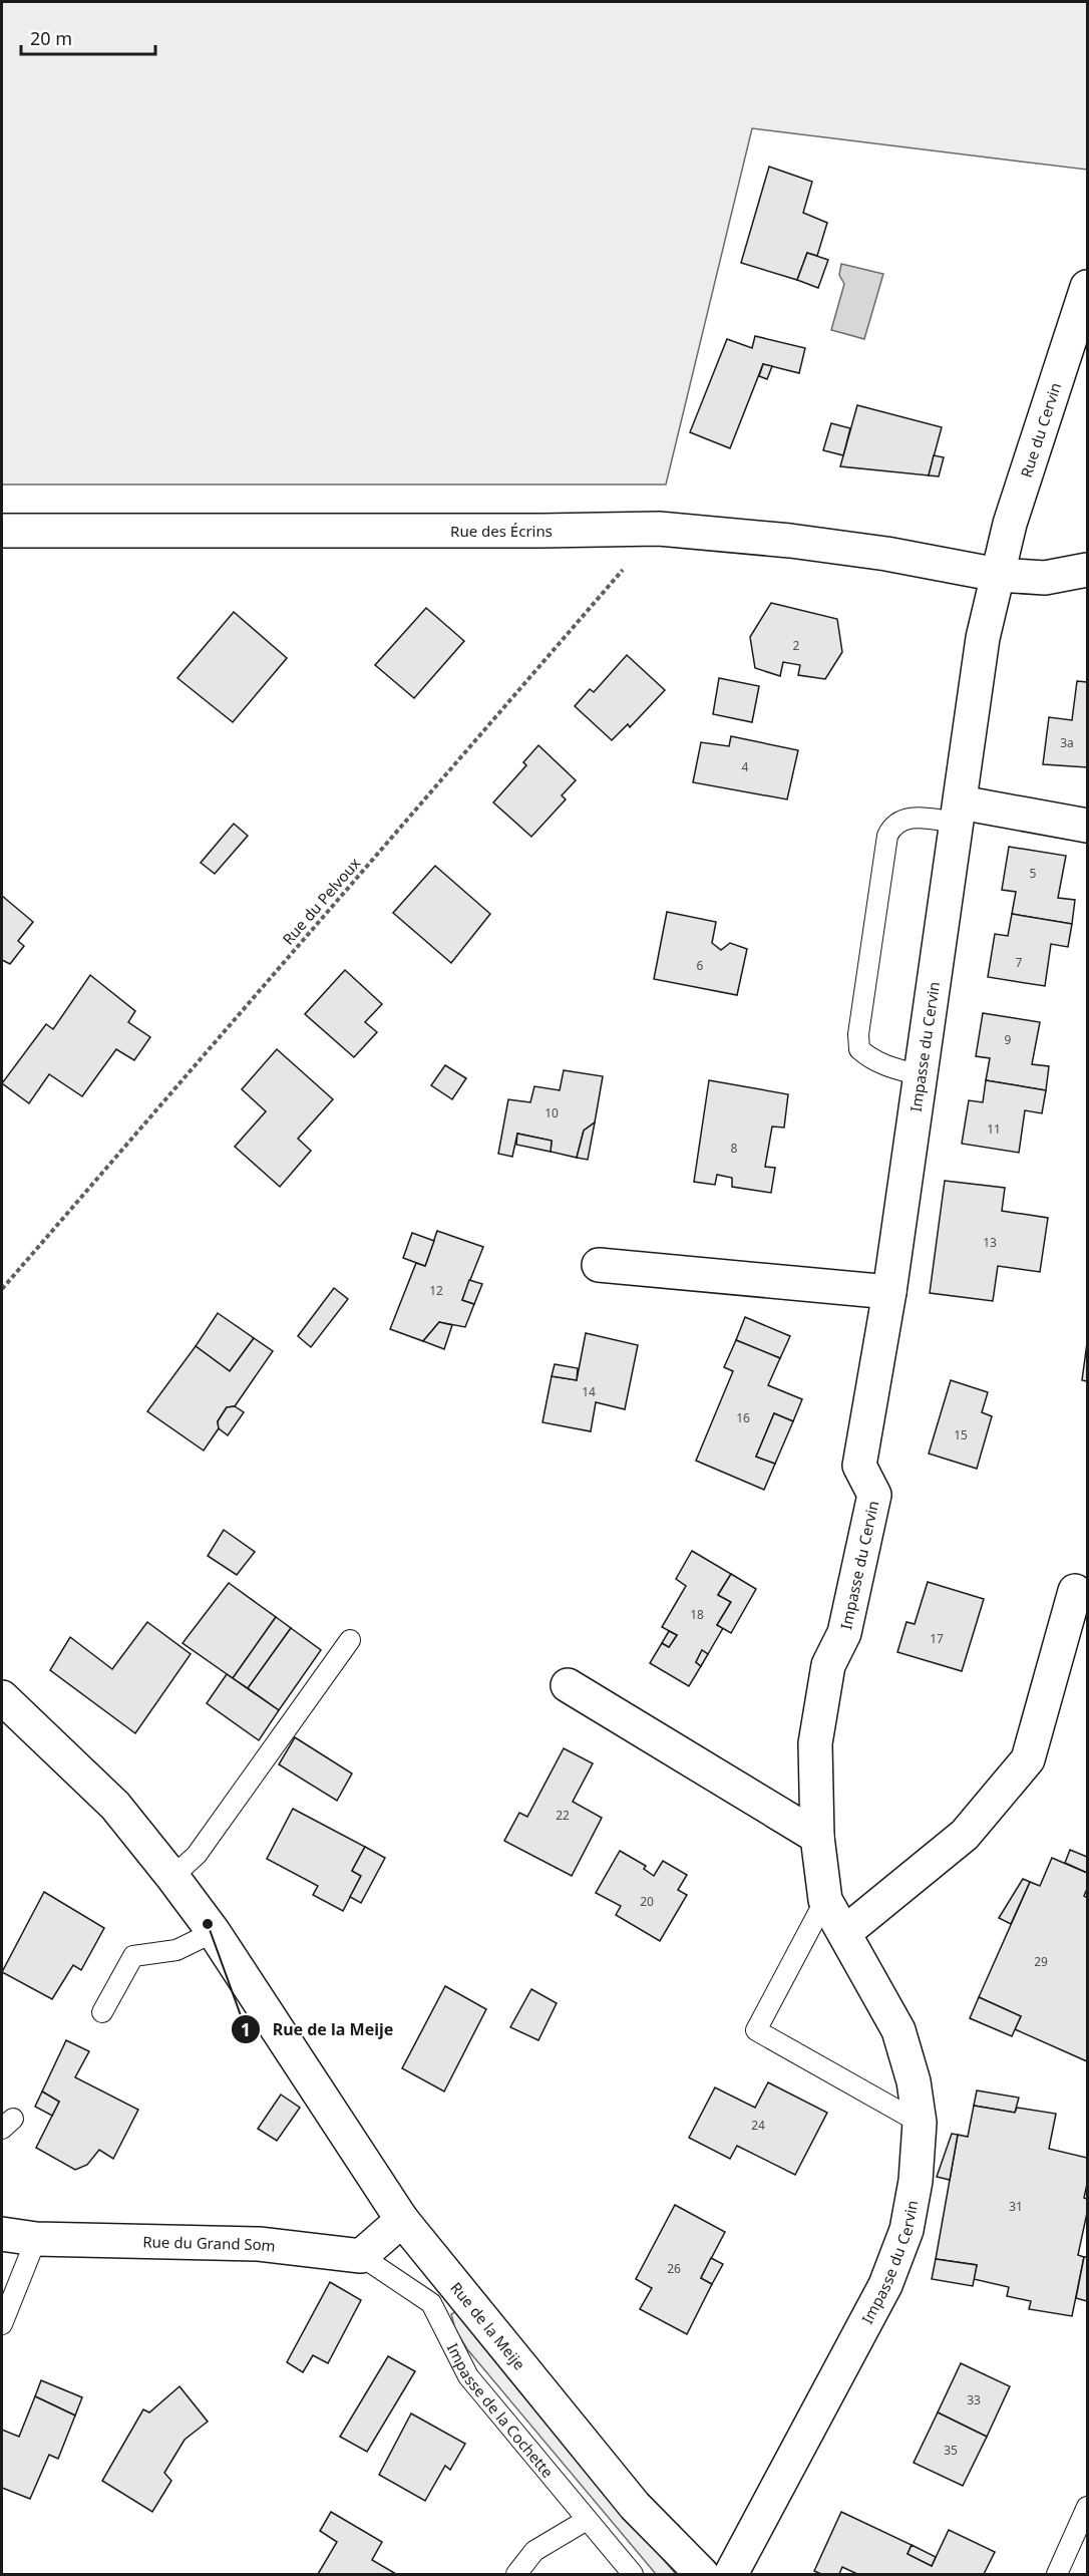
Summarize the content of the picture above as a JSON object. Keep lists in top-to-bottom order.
{
  "streets": {
    "street": [
      "Rue du Cervin",
      "Rue des Écrins",
      "Impasse du Cervin",
      "Rue du Grand Som",
      "Rue de la Meije"
    ],
    "lane": ["Impasse de la Cochette"],
    "path": ["Rue du Pelvoux"]
  },
  "crossings": [
    ["Rue du Cervin", "Rue des Écrins"],
    ["Rue du Cervin", "Impasse du Cervin"],
    ["Rue des Écrins", "Rue du Pelvoux"],
    ["Rue des Écrins", "Impasse du Cervin"],
    ["Rue du Grand Som", "Impasse de la Cochette"]
  ],
  "places": ["Rue de la Meije"],
  "house_numbers": [
    "2",
    "3a",
    "4",
    "5",
    "7",
    "6",
    "9",
    "10",
    "11",
    "8",
    "13",
    "12",
    "14",
    "16",
    "15",
    "18",
    "17",
    "22",
    "20",
    "29",
    "24",
    "31",
    "26",
    "33",
    "35"
  ],
  "scale_bar": "20 m"
}
